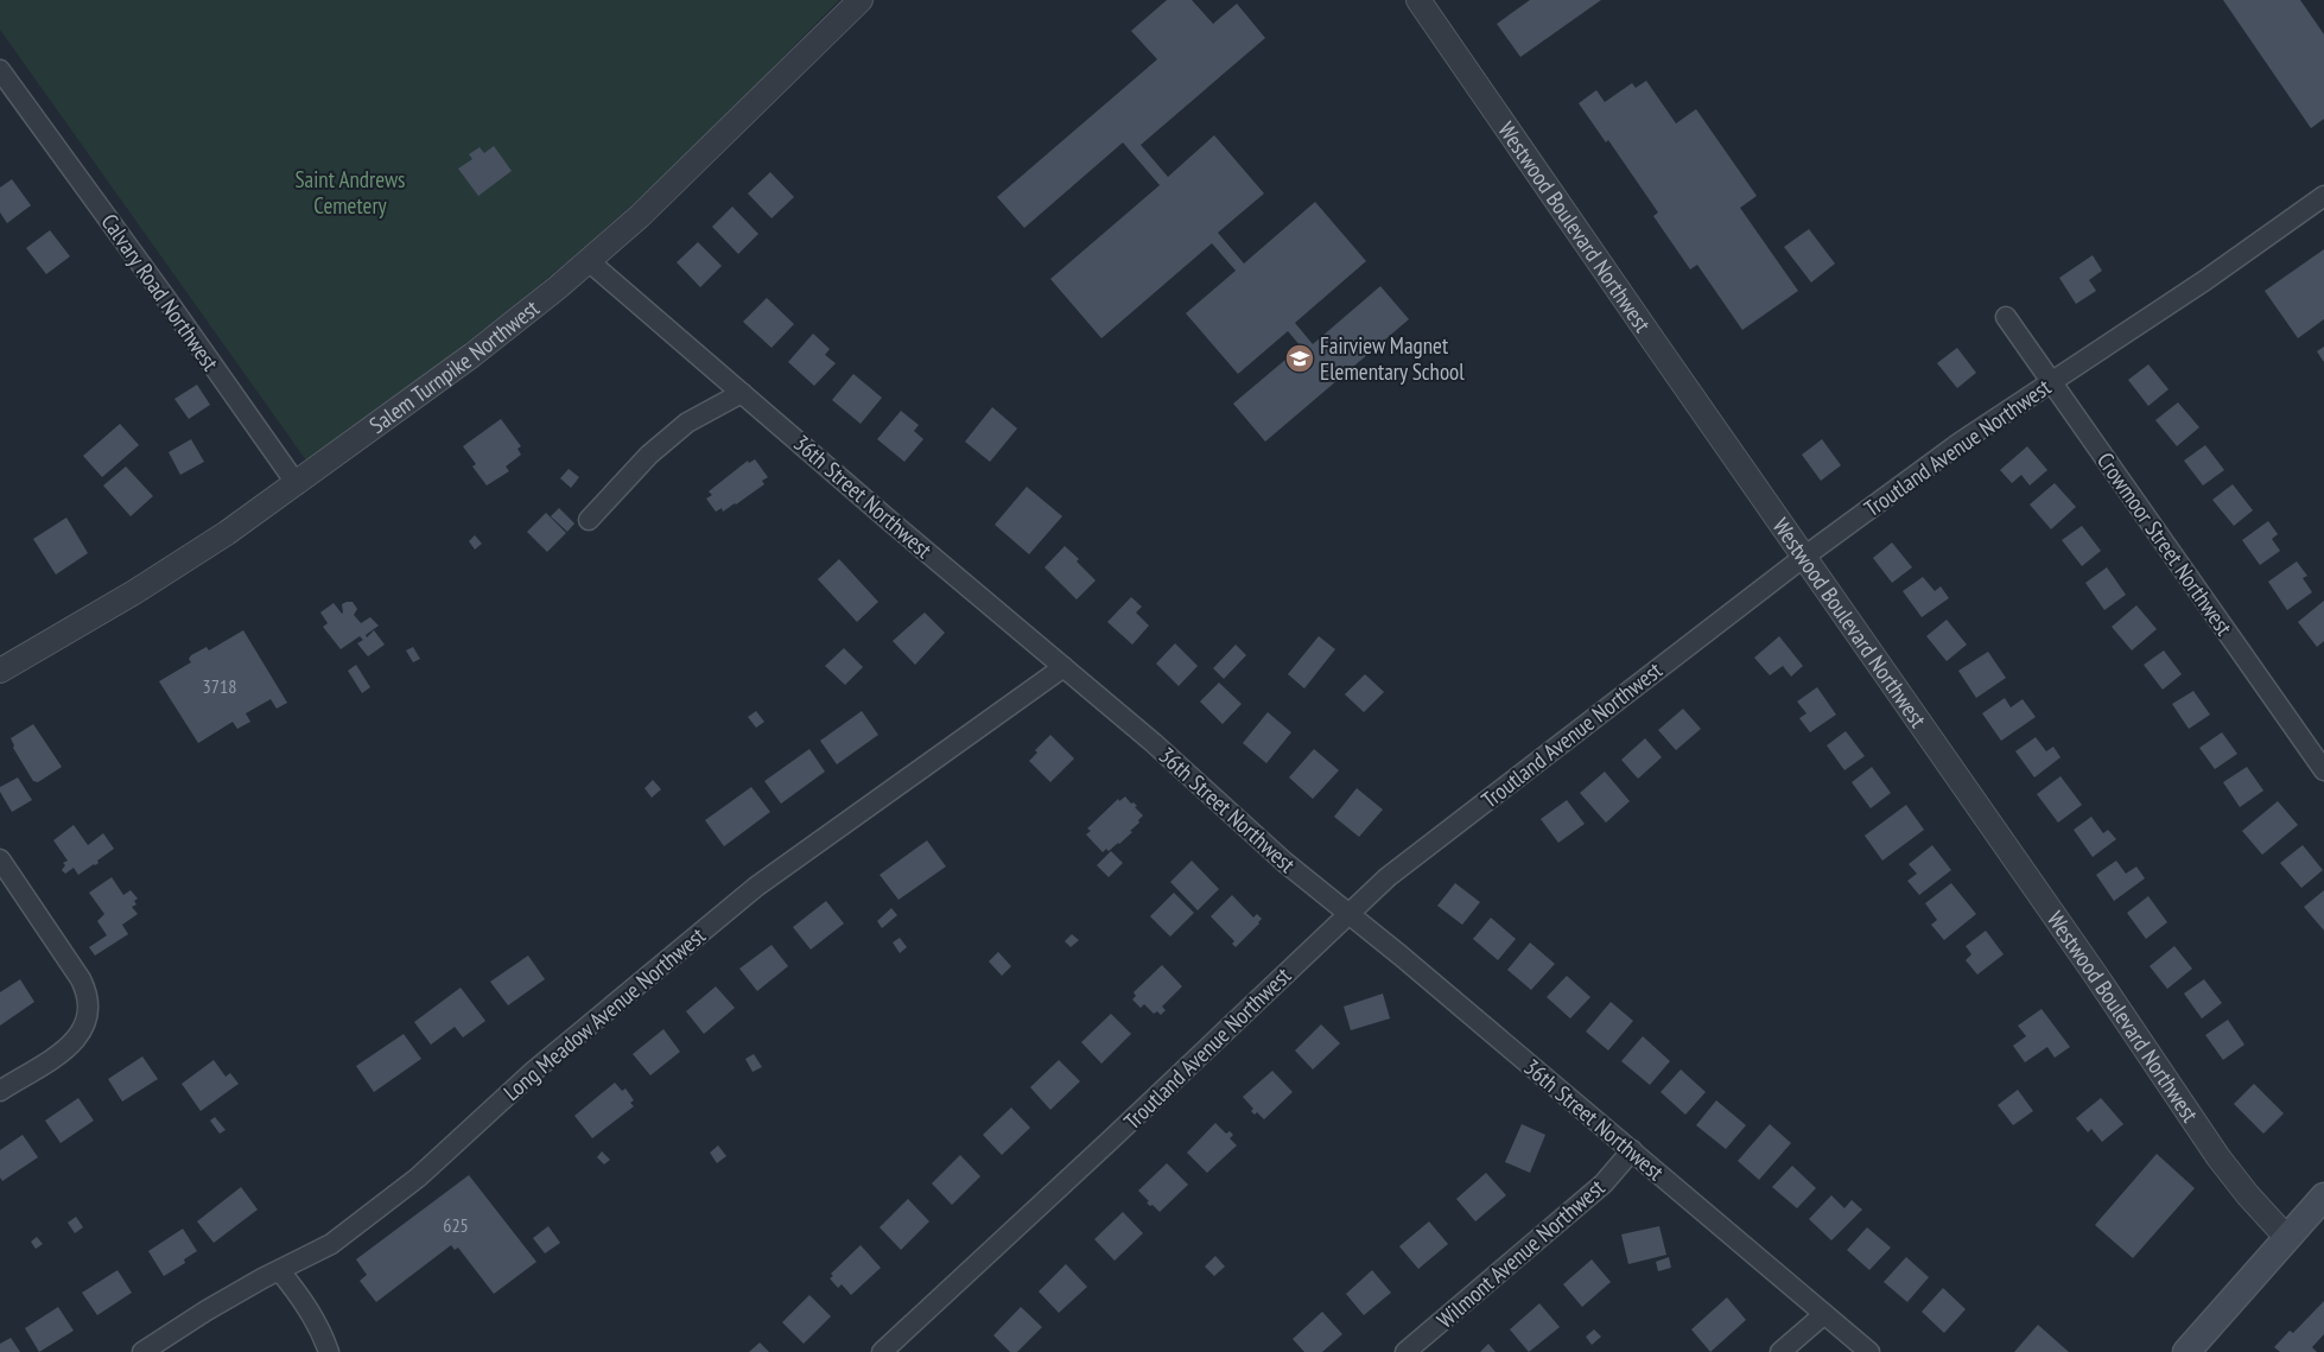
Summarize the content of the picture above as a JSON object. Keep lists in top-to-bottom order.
{
  "streets": {
    "street": [
      "Westwood Boulevard Northwest",
      "Calvary Road Northwest",
      "Salem Turnpike Northwest",
      "Troutland Avenue Northwest",
      "36th Street Northwest",
      "Crowmoor Street Northwest",
      "Long Meadow Avenue Northwest",
      "Wilmont Avenue Northwest"
    ]
  },
  "crossings": [
    ["Westwood Boulevard Northwest", "Troutland Avenue Northwest"],
    ["Calvary Road Northwest", "Salem Turnpike Northwest"],
    ["Salem Turnpike Northwest", "36th Street Northwest"],
    ["Troutland Avenue Northwest", "36th Street Northwest"],
    ["Troutland Avenue Northwest", "Crowmoor Street Northwest"],
    ["36th Street Northwest", "Long Meadow Avenue Northwest"],
    ["36th Street Northwest", "Wilmont Avenue Northwest"]
  ],
  "parks": ["Saint Andrews Cemetery"],
  "places": {
    "school or university": ["Fairview Magnet Elementary School"]
  },
  "house_numbers": ["3718", "625"]
}
